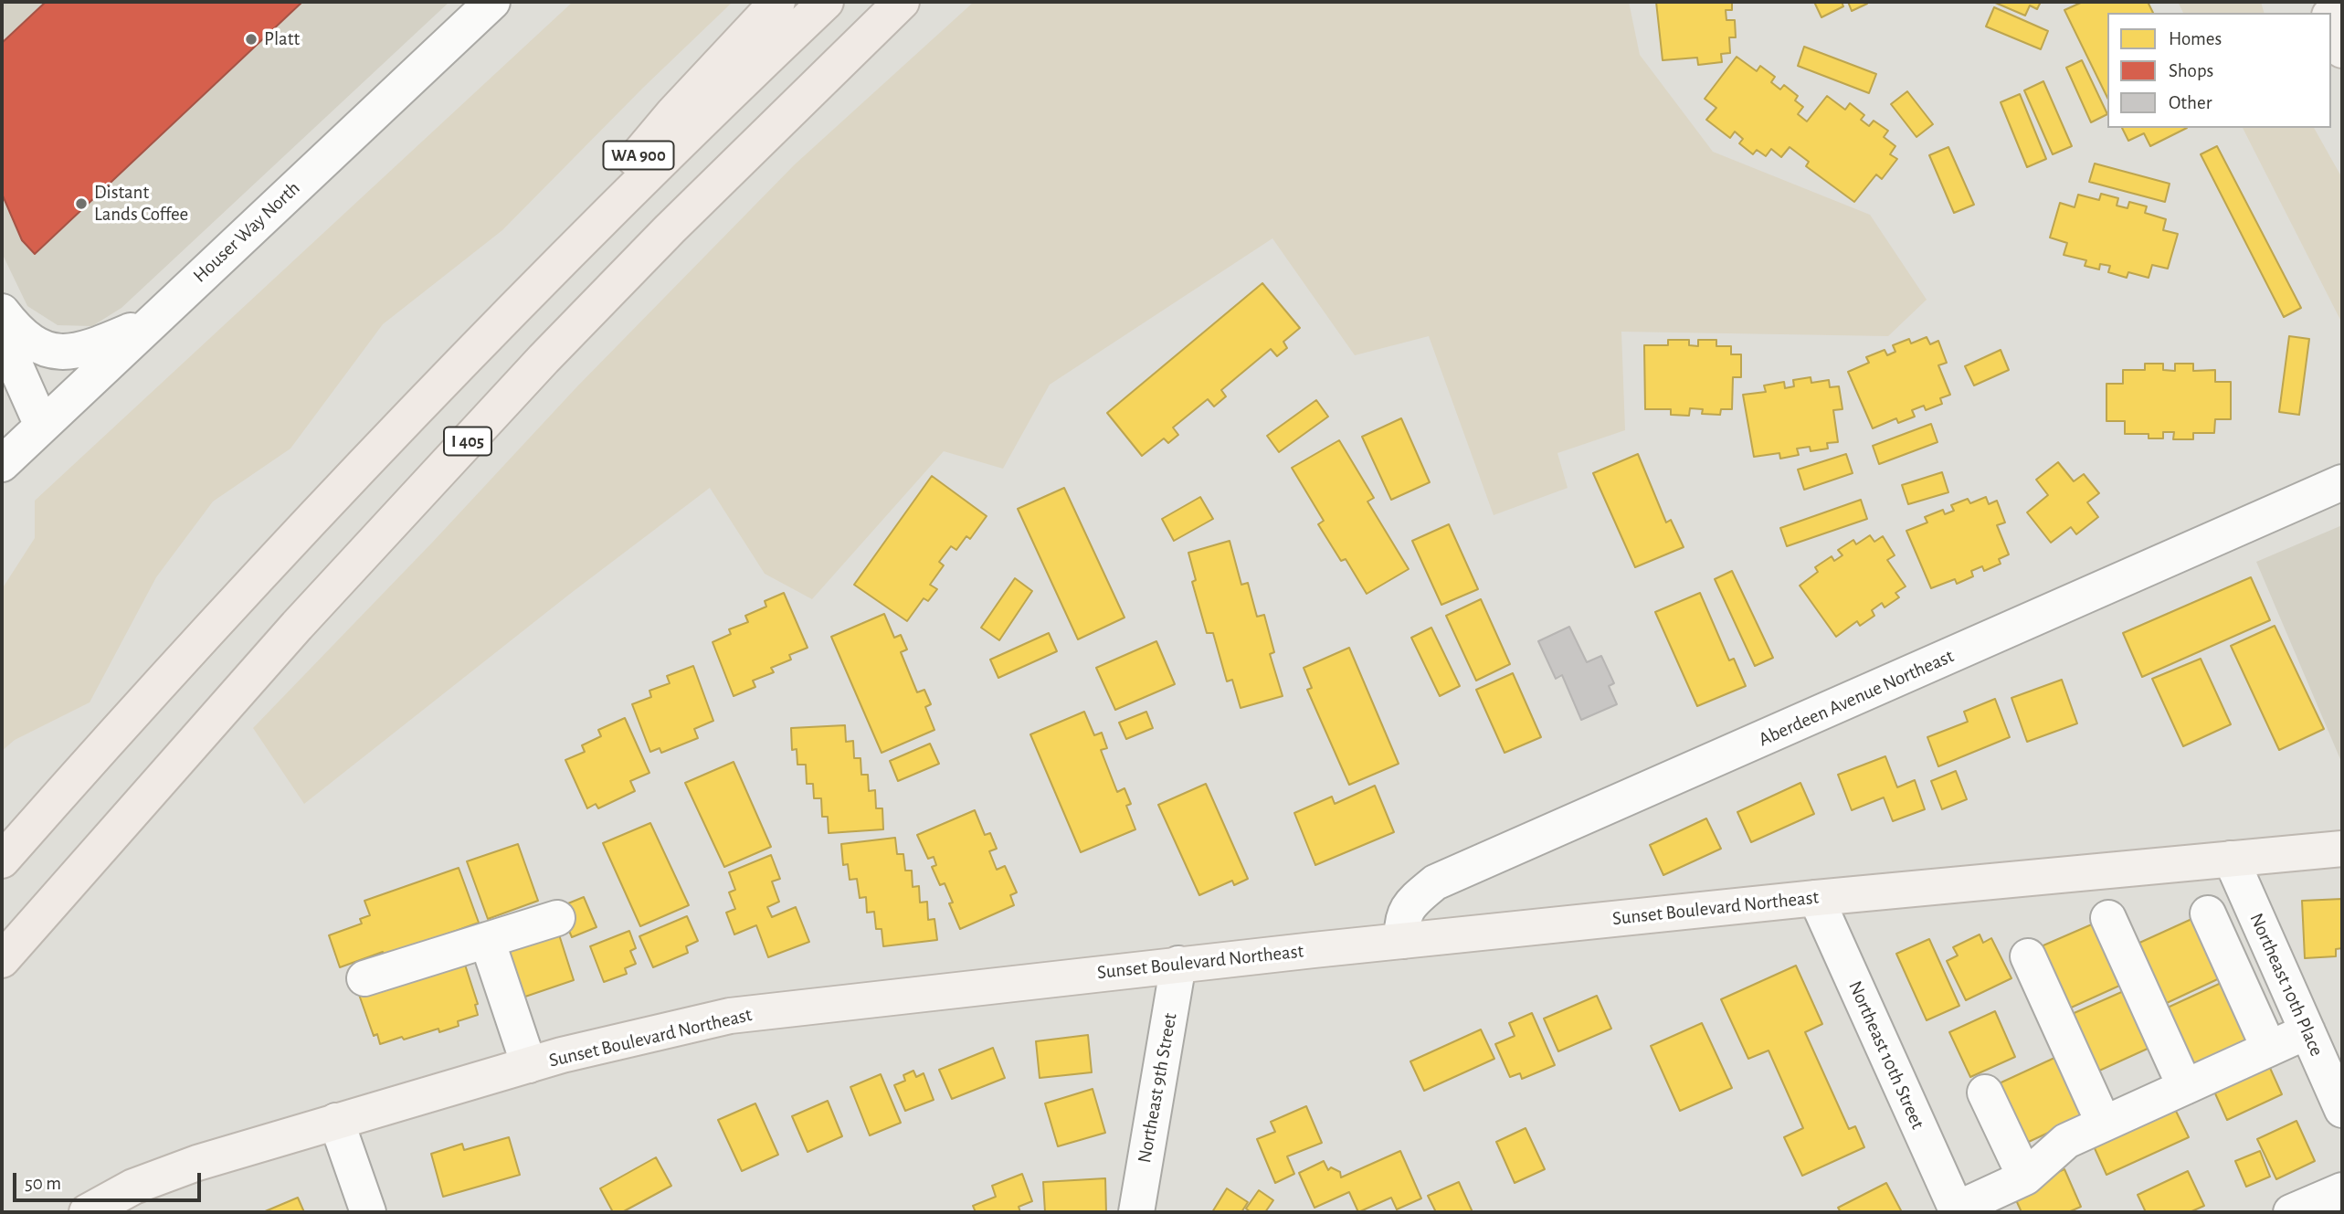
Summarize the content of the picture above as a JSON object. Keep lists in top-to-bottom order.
{
  "streets": {
    "highway": ["WA 900", "I 405"],
    "main road": ["Sunset Boulevard Northeast"],
    "street": [
      "Houser Way North",
      "Aberdeen Avenue Northeast",
      "Northeast 10th Place",
      "Northeast 10th Street",
      "Northeast 9th Street"
    ]
  },
  "crossings": [
    ["Aberdeen Avenue Northeast", "Sunset Boulevard Northeast"],
    ["Sunset Boulevard Northeast", "Northeast 10th Place"],
    ["Sunset Boulevard Northeast", "Northeast 10th Street"],
    ["Sunset Boulevard Northeast", "Northeast 9th Street"]
  ],
  "places": ["Platt", "Distant Lands Coffee"],
  "legend": ["Homes", "Shops", "Other"],
  "scale_bar": "50 m"
}
